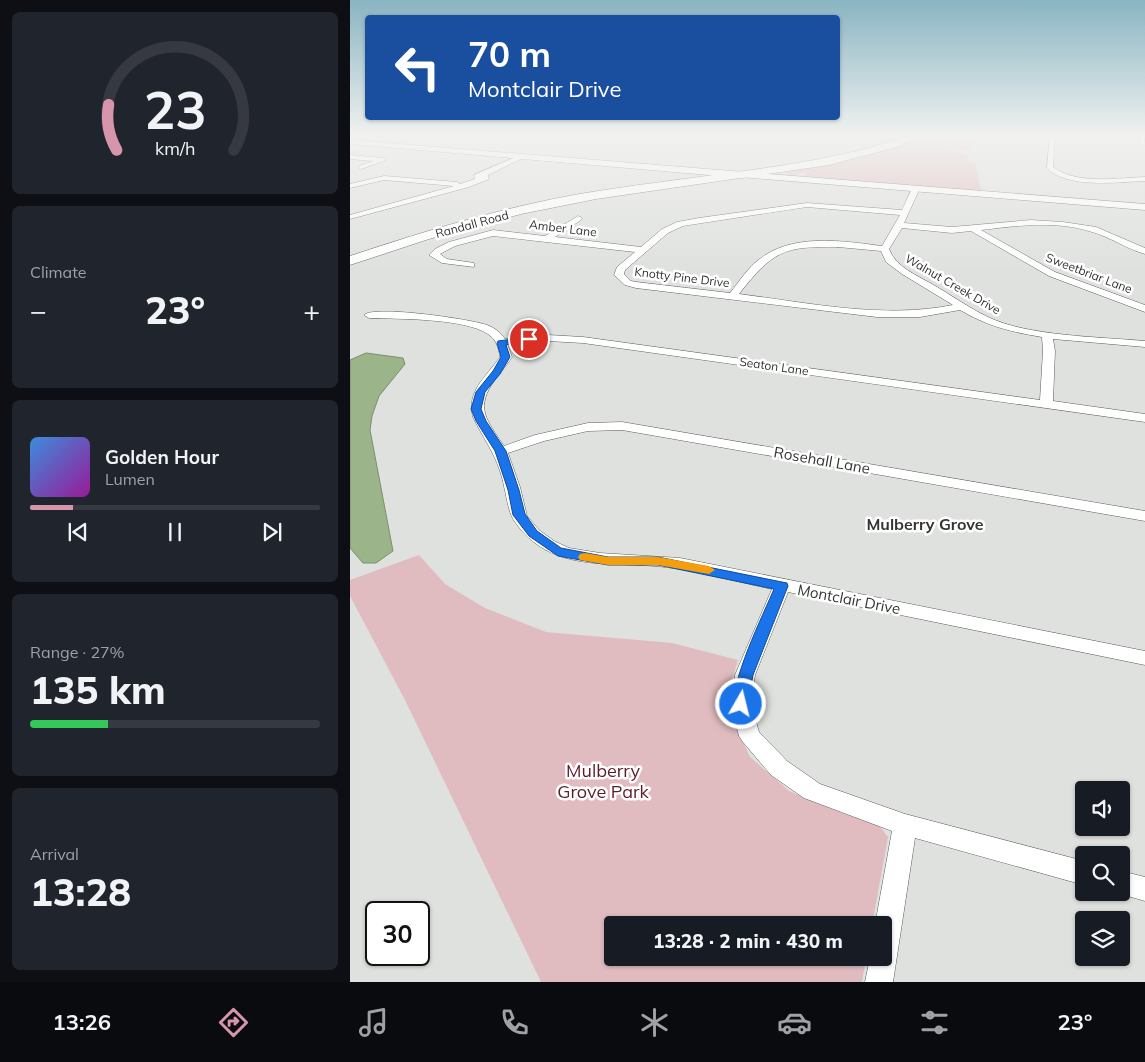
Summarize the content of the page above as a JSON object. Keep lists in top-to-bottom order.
{
  "streets": {
    "main road": ["Randall Road"],
    "street": [
      "Amber Lane",
      "Sweetbriar Lane",
      "Knotty Pine Drive",
      "Walnut Creek Drive",
      "Seaton Lane",
      "Rosehall Lane",
      "Montclair Drive"
    ]
  },
  "crossings": [
    ["Amber Lane", "Knotty Pine Drive"],
    ["Knotty Pine Drive", "Walnut Creek Drive"],
    ["Seaton Lane", "Montclair Drive"],
    ["Rosehall Lane", "Montclair Drive"]
  ],
  "districts": ["Mulberry Grove"],
  "parks": ["Mulberry Grove Park"],
  "page": {
    "turn": ["70 m", "Montclair Drive"],
    "tile": [
      "Climate",
      ["Range · 27%", "135 km"],
      ["Arrival", "13:28"]
    ],
    "heat": ["−", "23°", "+"],
    "song": ["Golden Hour", "Lumen"],
    "limit": "30",
    "trip": "13:28 · 2 min · 430 m",
    "tabs": ["13:26", "23°"],
    "gauge": ["23", "km/h"]
  }
}
